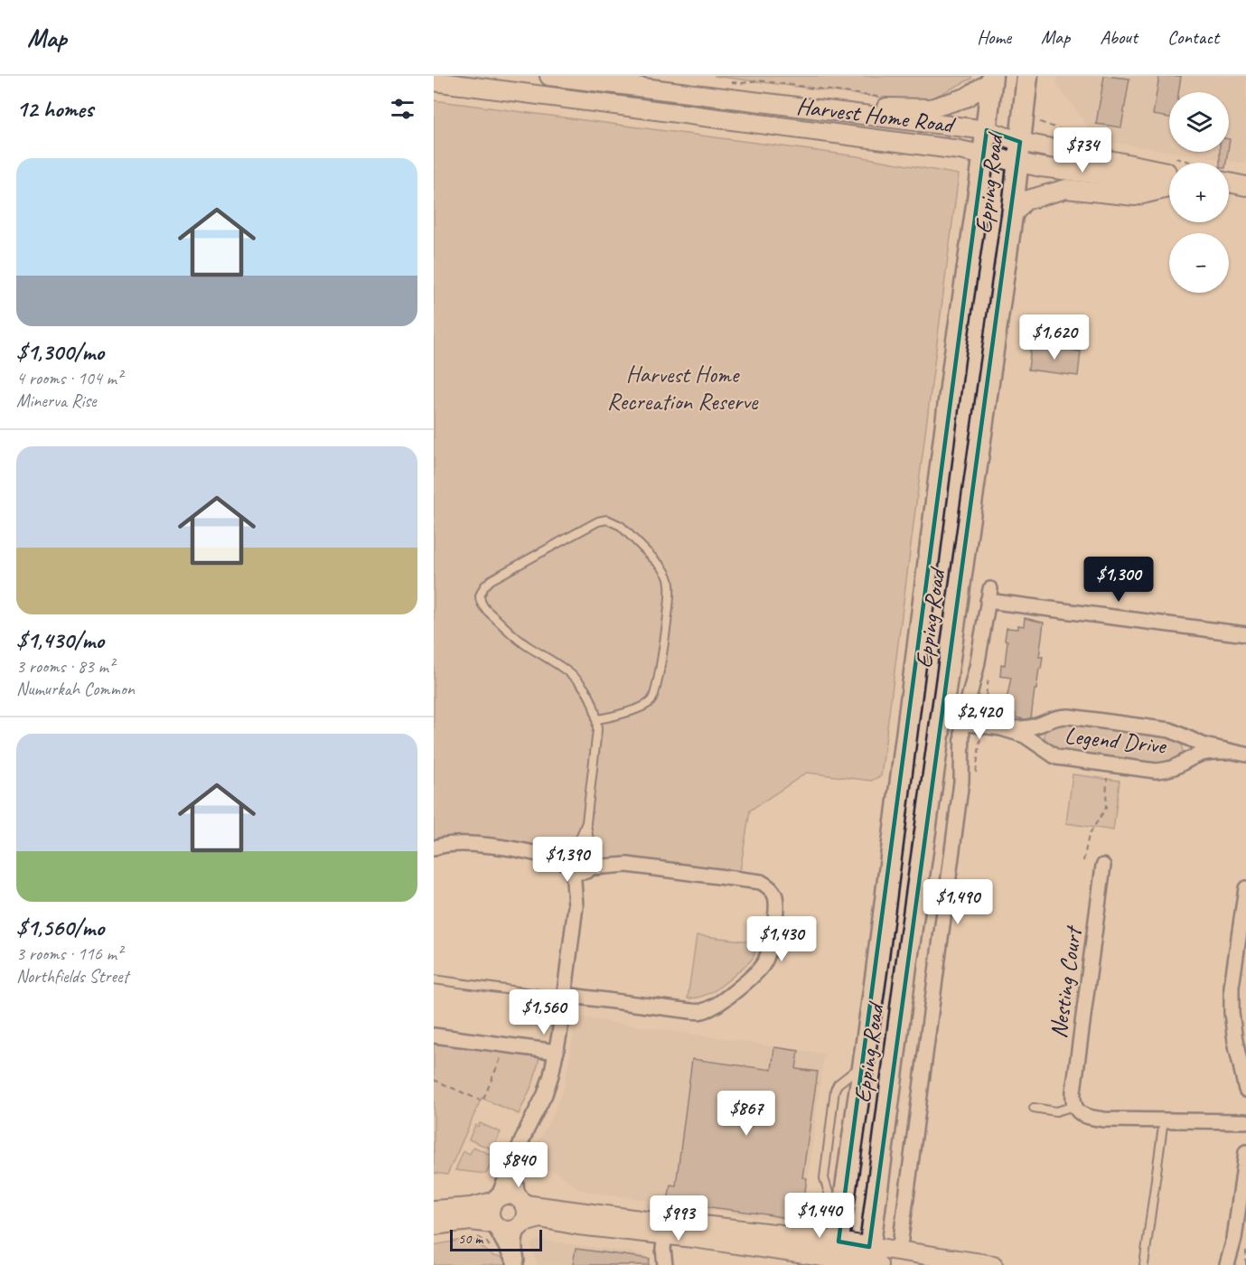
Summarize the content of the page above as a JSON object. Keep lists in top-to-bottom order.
{
  "streets": {
    "main road": ["Epping Road"],
    "street": ["Harvest Home Road", "Legend Drive", "Nesting Court"]
  },
  "crossings": [
    ["Harvest Home Road", "Epping Road"]
  ],
  "parks": ["Harvest Home Recreation Reserve"],
  "scale_bar": "50 m",
  "page": {
    "header": "Map",
    "nav": [
      "Home",
      "Map",
      "About",
      "Contact"
    ],
    "heading": "12 homes",
    "map_buttons": ["+", "−"],
    "price": [
      "$734",
      "$1,620",
      "$1,300",
      "$2,420",
      "$1,390",
      "$1,490",
      "$1,430",
      "$1,560",
      "$867",
      "$840",
      "$1,440",
      "$993"
    ],
    "list": [
      {
        "name": "$1,300/mo",
        "note": "4 rooms · 104 m² · Minerva Rise"
      },
      {
        "name": "$1,430/mo",
        "note": "3 rooms · 83 m² · Numurkah Common"
      },
      {
        "name": "$1,560/mo",
        "note": "3 rooms · 116 m² · Northfields Street"
      }
    ],
    "scale": "50 m"
  }
}
